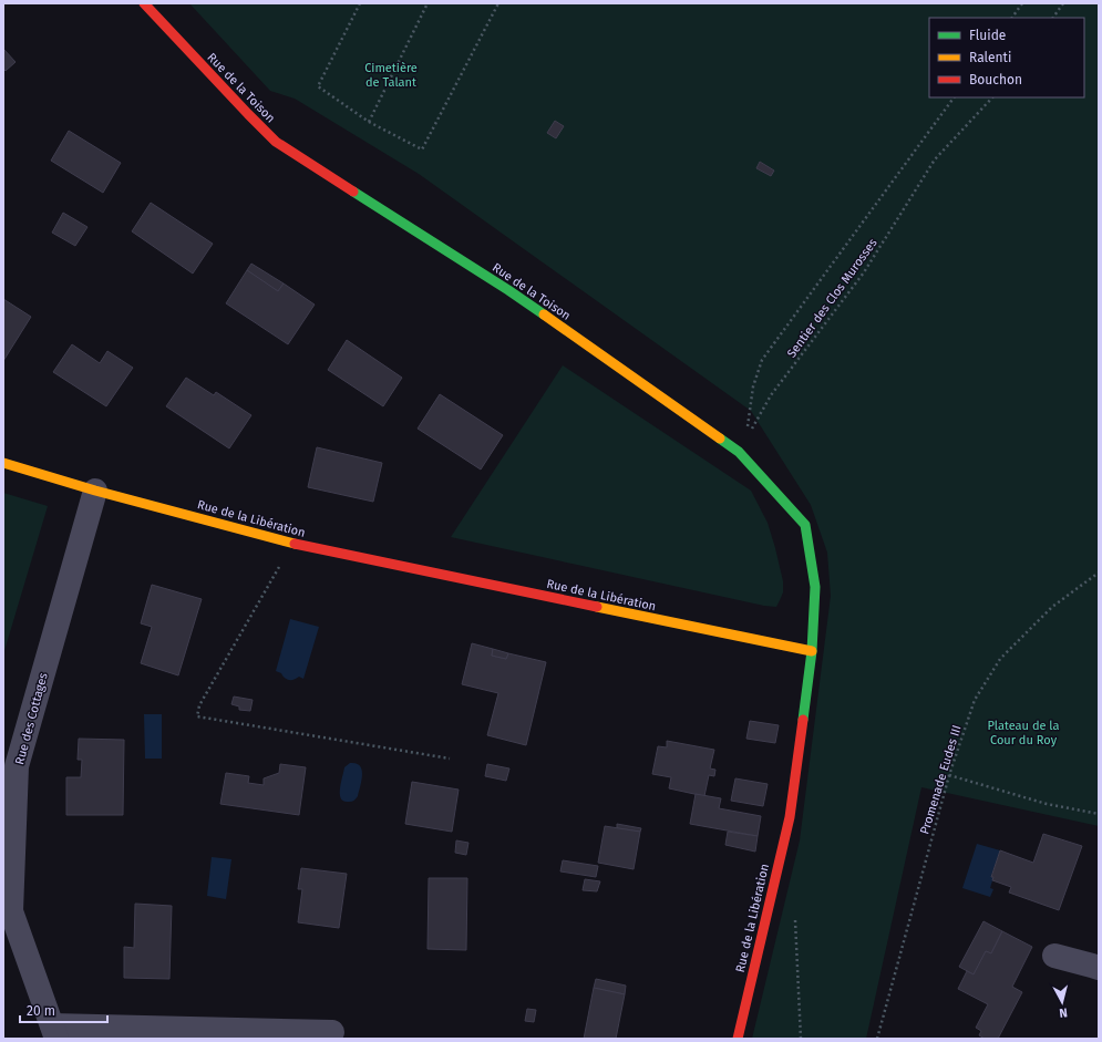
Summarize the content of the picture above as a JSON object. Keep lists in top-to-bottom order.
{
  "streets": {
    "street": ["Rue de la Toison", "Rue de la Libération", "Rue des Cottages"],
    "path": ["Sentier des Clos Murosses", "Promenade Eudes III"]
  },
  "crossings": [
    ["Rue de la Toison", "Sentier des Clos Murosses"],
    ["Rue de la Toison", "Rue de la Libération"],
    ["Rue de la Libération", "Rue des Cottages"]
  ],
  "parks": ["Cimetière de Talant", "Plateau de la Cour du Roy"],
  "legend": ["Fluide", "Ralenti", "Bouchon"],
  "scale_bar": "20 m",
  "north": "bottom"
}
